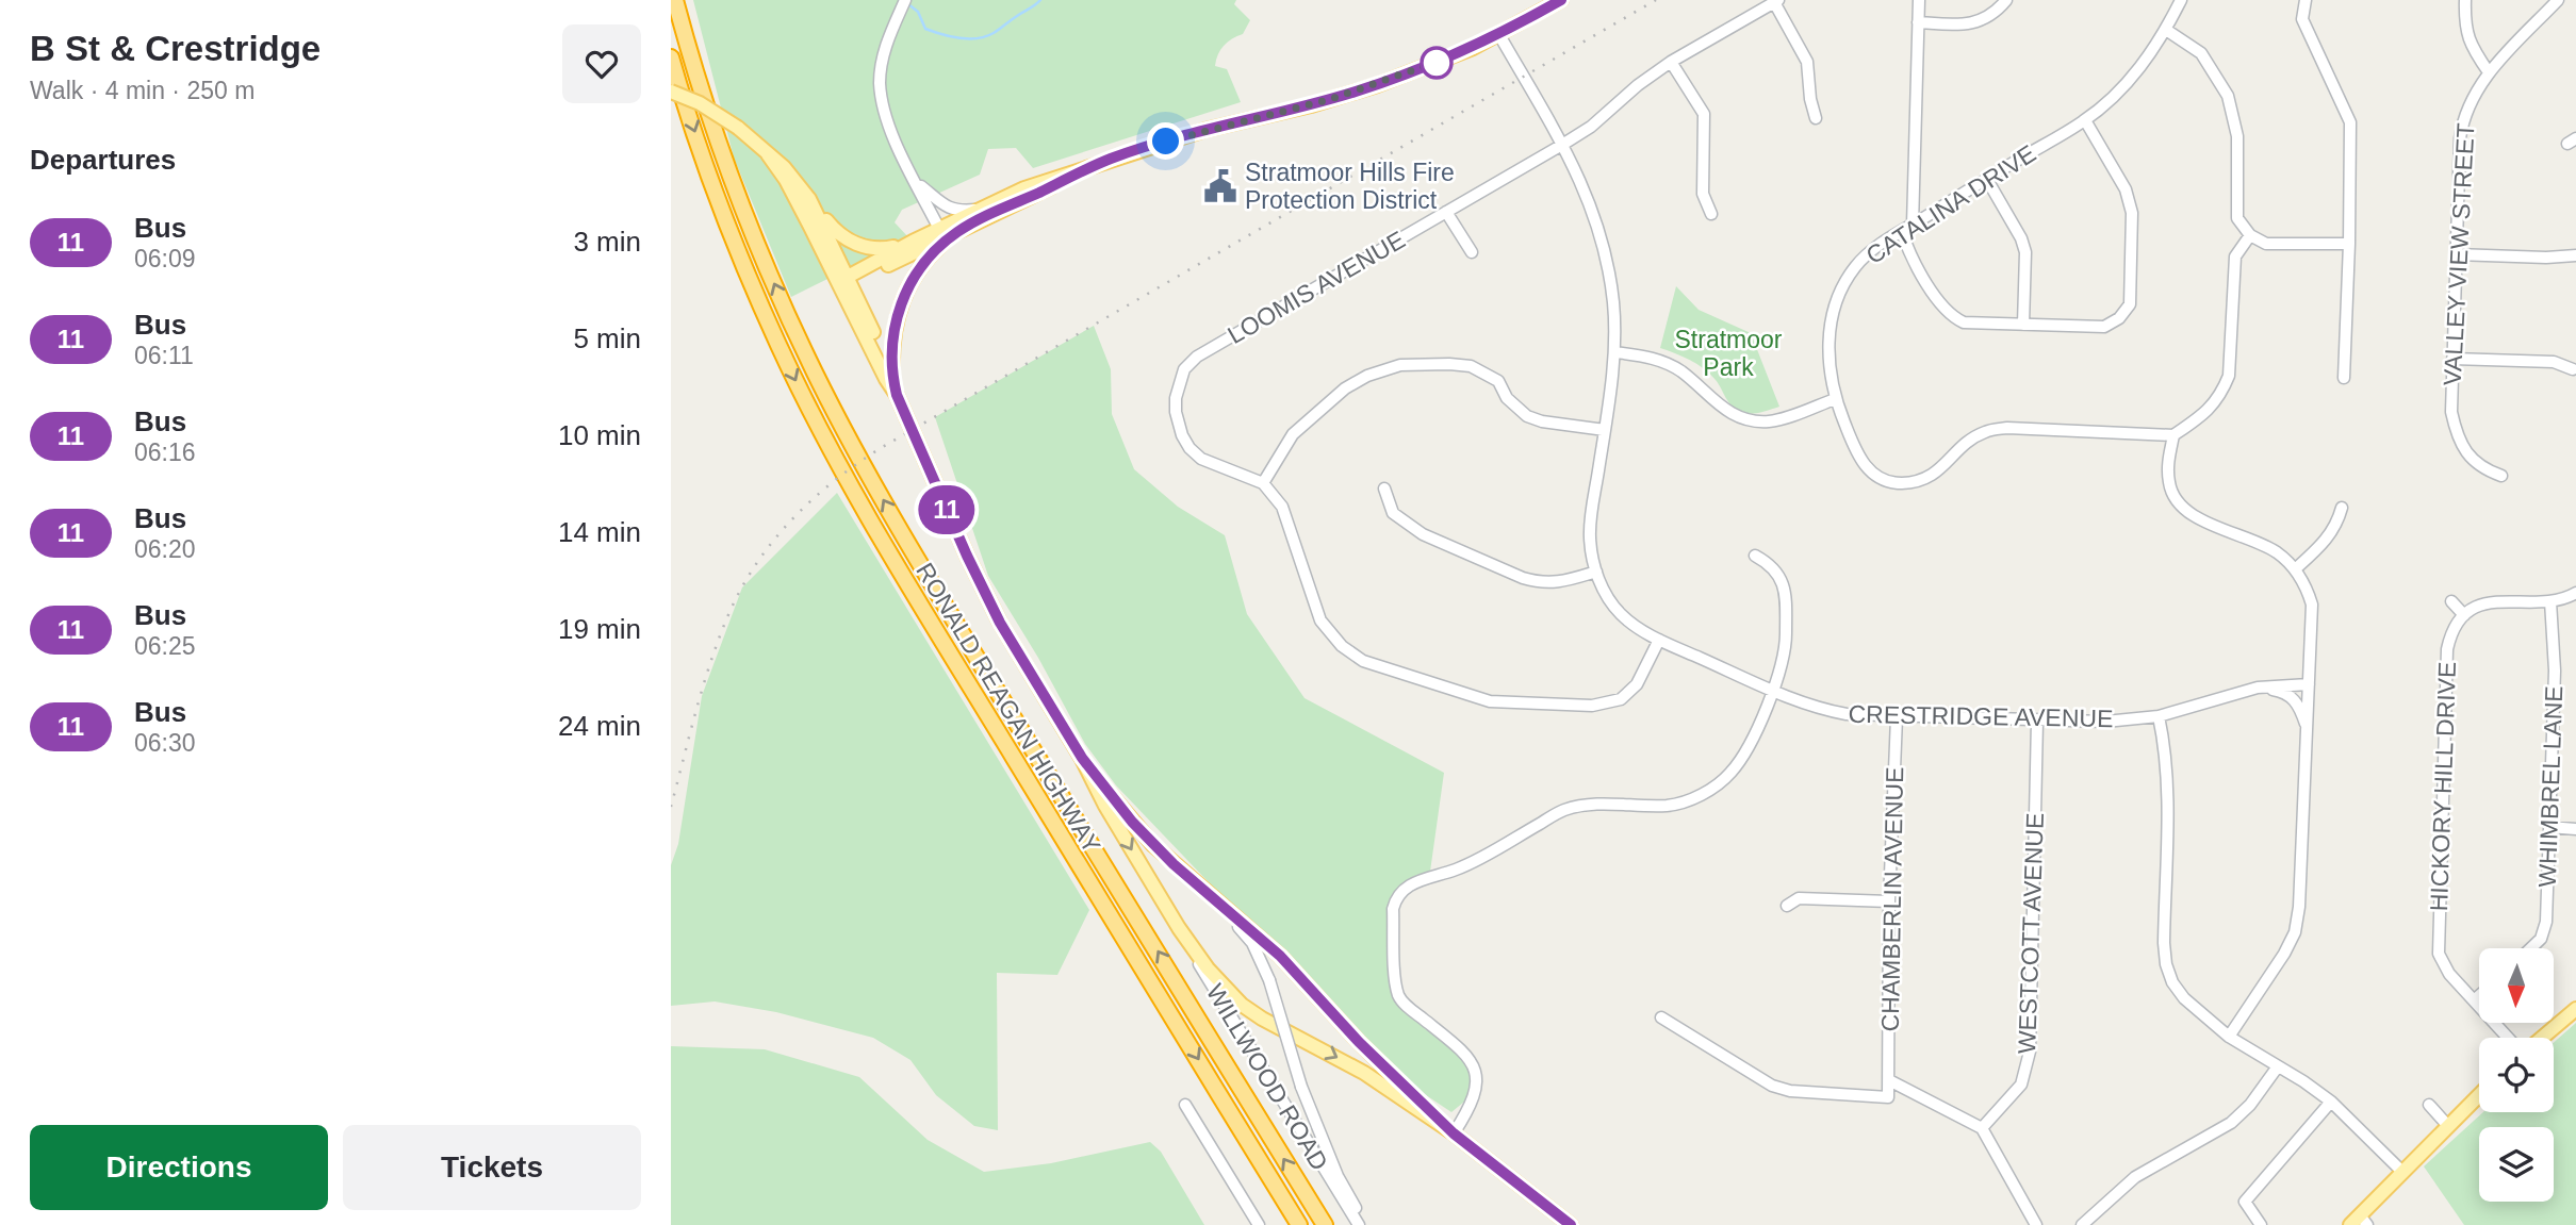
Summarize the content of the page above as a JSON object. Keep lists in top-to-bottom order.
{
  "streets": {
    "highway": ["RONALD REAGAN HIGHWAY"],
    "street": [
      "CATALINA DRIVE",
      "VALLEY VIEW STREET",
      "LOOMIS AVENUE",
      "CRESTRIDGE AVENUE",
      "HICKORY HILL DRIVE",
      "WHIMBREL LANE",
      "CHAMBERLIN AVENUE",
      "WESTCOTT AVENUE",
      "WILLWOOD ROAD"
    ]
  },
  "crossings": [
    ["LOOMIS AVENUE", "CRESTRIDGE AVENUE"],
    ["CRESTRIDGE AVENUE", "CHAMBERLIN AVENUE"],
    ["CRESTRIDGE AVENUE", "WESTCOTT AVENUE"]
  ],
  "parks": ["Stratmoor Park"],
  "places": {
    "public building": ["Stratmoor Hills Fire Protection District"]
  },
  "lines": ["bus line 11"],
  "north": "bottom",
  "page": {
    "heading": [
      ["B St & Crestridge", "Walk · 4 min · 250 m"],
      "Departures"
    ],
    "on_map": "11",
    "list": [
      {
        "mark": "11",
        "name": "Bus",
        "note": "06:09",
        "value": "3 min"
      },
      {
        "mark": "11",
        "name": "Bus",
        "note": "06:11",
        "value": "5 min"
      },
      {
        "mark": "11",
        "name": "Bus",
        "note": "06:16",
        "value": "10 min"
      },
      {
        "mark": "11",
        "name": "Bus",
        "note": "06:20",
        "value": "14 min"
      },
      {
        "mark": "11",
        "name": "Bus",
        "note": "06:25",
        "value": "19 min"
      },
      {
        "mark": "11",
        "name": "Bus",
        "note": "06:30",
        "value": "24 min"
      }
    ],
    "buttons": ["Directions", "Tickets"]
  }
}
